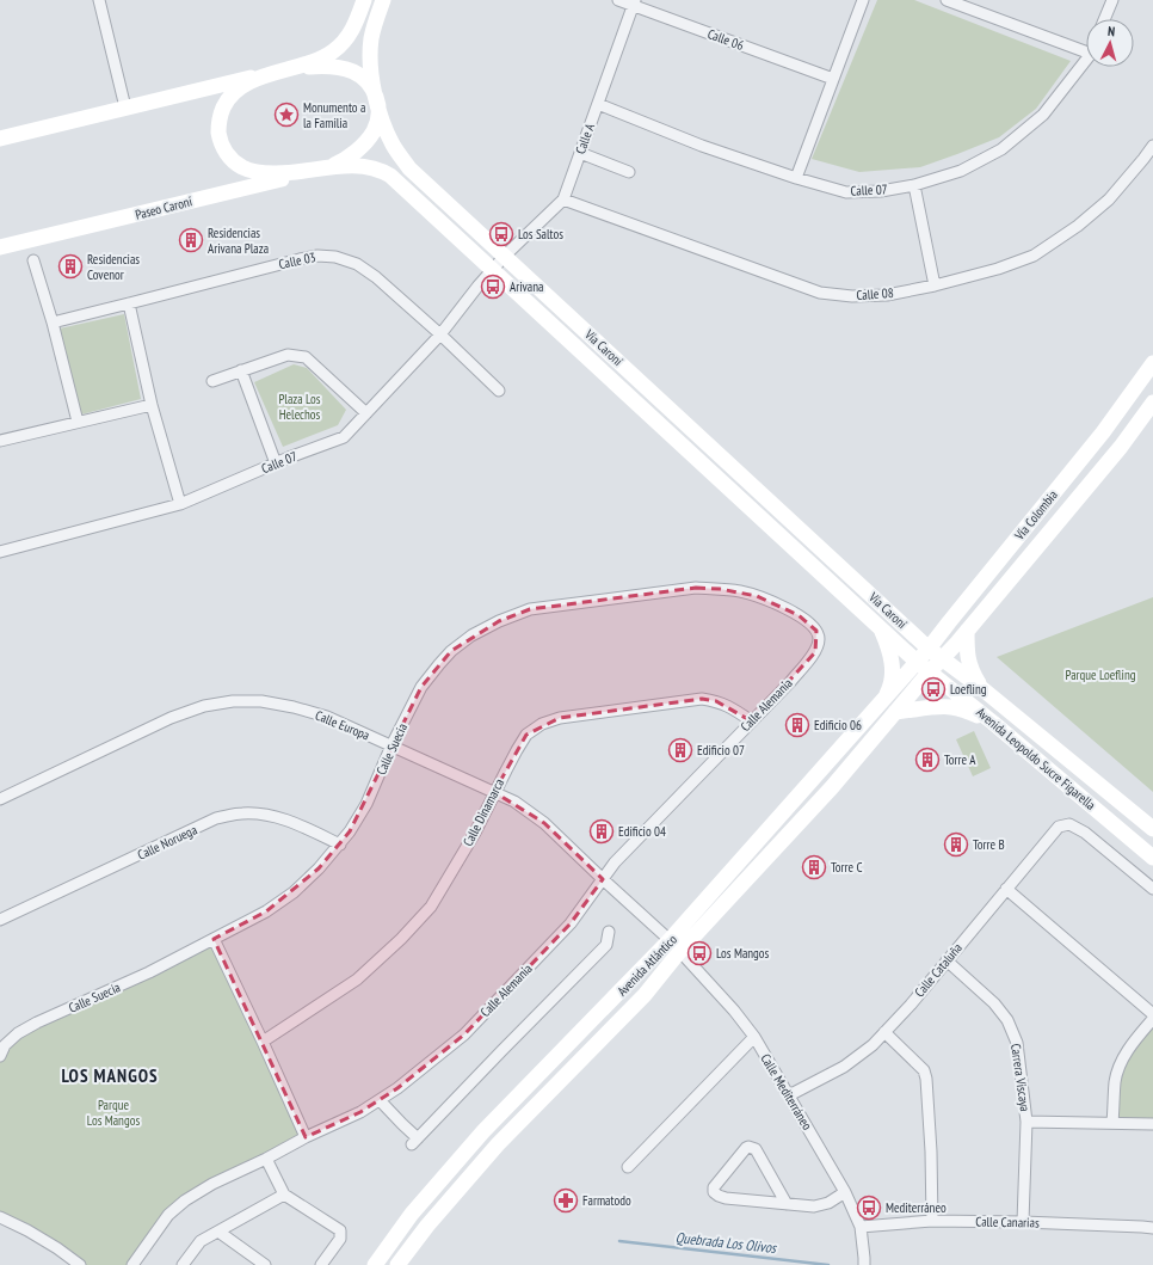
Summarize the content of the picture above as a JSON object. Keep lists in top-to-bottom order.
{
  "streets": {
    "main road": [
      "Paseo Caroní",
      "Vía Caroní",
      "Vía Colombia",
      "Avenida Leopoldo Sucre Figarella",
      "Avenida Atlántico"
    ],
    "street": [
      "Calle 06",
      "Calle A",
      "Calle 07",
      "Calle 03",
      "Calle 08",
      "Calle Alemania",
      "Calle Europa",
      "Calle Suecia",
      "Calle Dinamarca",
      "Calle Noruega",
      "Calle Cataluña",
      "Carrera Viscaya",
      "Calle Mediterráneo",
      "Calle Canarias"
    ]
  },
  "crossings": [
    ["Calle 06", "Calle A"],
    ["Calle A", "Calle 07"],
    ["Calle A", "Calle 08"],
    ["Calle A", "Vía Caroní"],
    ["Calle 07", "Calle 03"],
    ["Calle 07", "Vía Caroní"],
    ["Paseo Caroní", "Vía Caroní"],
    ["Vía Caroní", "Vía Colombia"],
    ["Vía Caroní", "Avenida Leopoldo Sucre Figarella"],
    ["Vía Caroní", "Avenida Atlántico"],
    ["Vía Colombia", "Avenida Leopoldo Sucre Figarella"],
    ["Vía Colombia", "Avenida Atlántico"],
    ["Calle Alemania", "Calle Europa"],
    ["Calle Alemania", "Calle Suecia"],
    ["Calle Alemania", "Calle Dinamarca"],
    ["Calle Europa", "Calle Suecia"],
    ["Calle Europa", "Calle Dinamarca"],
    ["Calle Europa", "Avenida Atlántico"],
    ["Calle Europa", "Calle Mediterráneo"],
    ["Calle Suecia", "Calle Noruega"],
    ["Avenida Leopoldo Sucre Figarella", "Avenida Atlántico"],
    ["Avenida Atlántico", "Calle Mediterráneo"],
    ["Calle Cataluña", "Carrera Viscaya"],
    ["Calle Cataluña", "Calle Mediterráneo"],
    ["Carrera Viscaya", "Calle Canarias"],
    ["Calle Mediterráneo", "Calle Canarias"]
  ],
  "districts": ["LOS MANGOS"],
  "water": ["Quebrada Los Olivos"],
  "parks": ["Plaza Los Helechos", "Parque Loefling", "Parque Los Mangos"],
  "places": {
    "place": ["Monumento a la Familia"],
    "bus stop": [
      "Los Saltos",
      "Arivana",
      "Loefling",
      "Los Mangos",
      "Mediterráneo"
    ],
    "building": [
      "Residencias Arivana Plaza",
      "Residencias Covenor",
      "Edificio 06",
      "Edificio 07",
      "Torre A",
      "Edificio 04",
      "Torre B",
      "Torre C"
    ],
    "pharmacy": ["Farmatodo"]
  },
  "north": "top"
}
